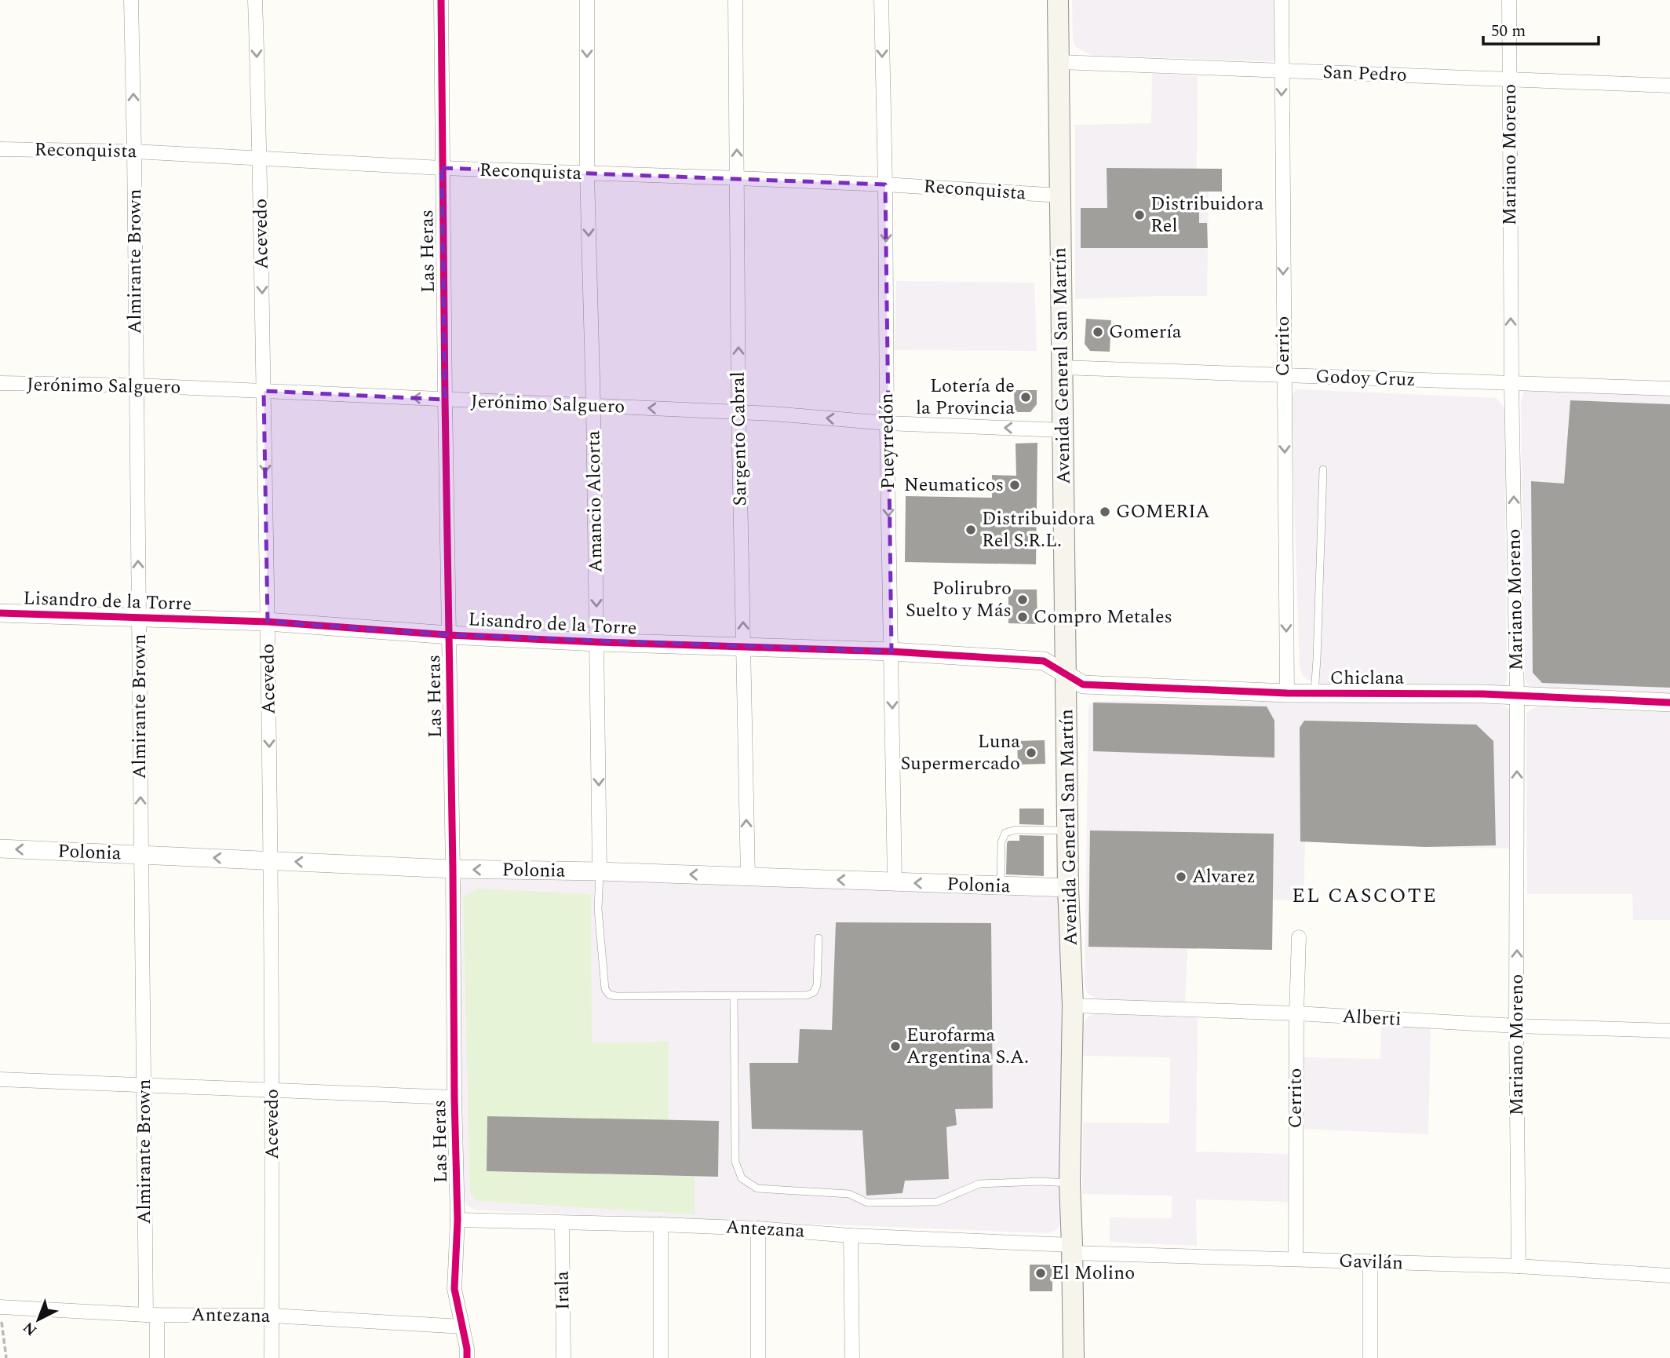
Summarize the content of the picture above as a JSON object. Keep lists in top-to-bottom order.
{
  "streets": {
    "main road": ["Avenida General San Martín"],
    "street": [
      "San Pedro",
      "Reconquista",
      "Mariano Moreno",
      "Acevedo",
      "Las Heras",
      "Almirante Brown",
      "Cerrito",
      "Godoy Cruz",
      "Jerónimo Salguero",
      "Sargento Cabral",
      "Pueyrredón",
      "Amancio Alcorta",
      "Lisandro de la Torre",
      "Chiclana",
      "Polonia",
      "Alberti",
      "Antezana",
      "Gavilán",
      "Irala"
    ]
  },
  "crossings": [
    ["San Pedro", "Mariano Moreno"],
    ["San Pedro", "Cerrito"],
    ["San Pedro", "Avenida General San Martín"],
    ["Reconquista", "Acevedo"],
    ["Reconquista", "Las Heras"],
    ["Reconquista", "Almirante Brown"],
    ["Reconquista", "Avenida General San Martín"],
    ["Reconquista", "Sargento Cabral"],
    ["Reconquista", "Pueyrredón"],
    ["Reconquista", "Amancio Alcorta"],
    ["Mariano Moreno", "Godoy Cruz"],
    ["Mariano Moreno", "Chiclana"],
    ["Mariano Moreno", "Alberti"],
    ["Mariano Moreno", "Gavilán"],
    ["Acevedo", "Jerónimo Salguero"],
    ["Acevedo", "Lisandro de la Torre"],
    ["Acevedo", "Polonia"],
    ["Acevedo", "Antezana"],
    ["Las Heras", "Jerónimo Salguero"],
    ["Las Heras", "Lisandro de la Torre"],
    ["Las Heras", "Polonia"],
    ["Las Heras", "Antezana"],
    ["Almirante Brown", "Jerónimo Salguero"],
    ["Almirante Brown", "Lisandro de la Torre"],
    ["Almirante Brown", "Polonia"],
    ["Almirante Brown", "Antezana"],
    ["Cerrito", "Godoy Cruz"],
    ["Cerrito", "Chiclana"],
    ["Cerrito", "Alberti"],
    ["Cerrito", "Gavilán"],
    ["Avenida General San Martín", "Godoy Cruz"],
    ["Avenida General San Martín", "Jerónimo Salguero"],
    ["Avenida General San Martín", "Lisandro de la Torre"],
    ["Avenida General San Martín", "Chiclana"],
    ["Avenida General San Martín", "Polonia"],
    ["Avenida General San Martín", "Alberti"],
    ["Avenida General San Martín", "Antezana"],
    ["Avenida General San Martín", "Gavilán"],
    ["Jerónimo Salguero", "Sargento Cabral"],
    ["Jerónimo Salguero", "Pueyrredón"],
    ["Jerónimo Salguero", "Amancio Alcorta"],
    ["Sargento Cabral", "Lisandro de la Torre"],
    ["Sargento Cabral", "Polonia"],
    ["Pueyrredón", "Lisandro de la Torre"],
    ["Pueyrredón", "Polonia"],
    ["Amancio Alcorta", "Lisandro de la Torre"],
    ["Amancio Alcorta", "Polonia"],
    ["Lisandro de la Torre", "Chiclana"],
    ["Antezana", "Gavilán"],
    ["Antezana", "Irala"]
  ],
  "one_way": [
    "Mariano Moreno",
    "Acevedo",
    "Almirante Brown",
    "Cerrito",
    "Jerónimo Salguero",
    "Sargento Cabral",
    "Pueyrredón",
    "Amancio Alcorta",
    "Polonia"
  ],
  "districts": ["EL CASCOTE"],
  "places": [
    "Distribuidora Rel",
    "Gomería",
    "Lotería de la Provincia",
    "Neumaticos",
    "GOMERIA",
    "Distribuidora Rel S.R.L.",
    "Polirubro Suelto y Más",
    "Compro Metales",
    "Luna Supermercado",
    "Alvarez",
    "Eurofarma Argentina S.A.",
    "El Molino"
  ],
  "scale_bar": "50 m",
  "north": "bottom left"
}
